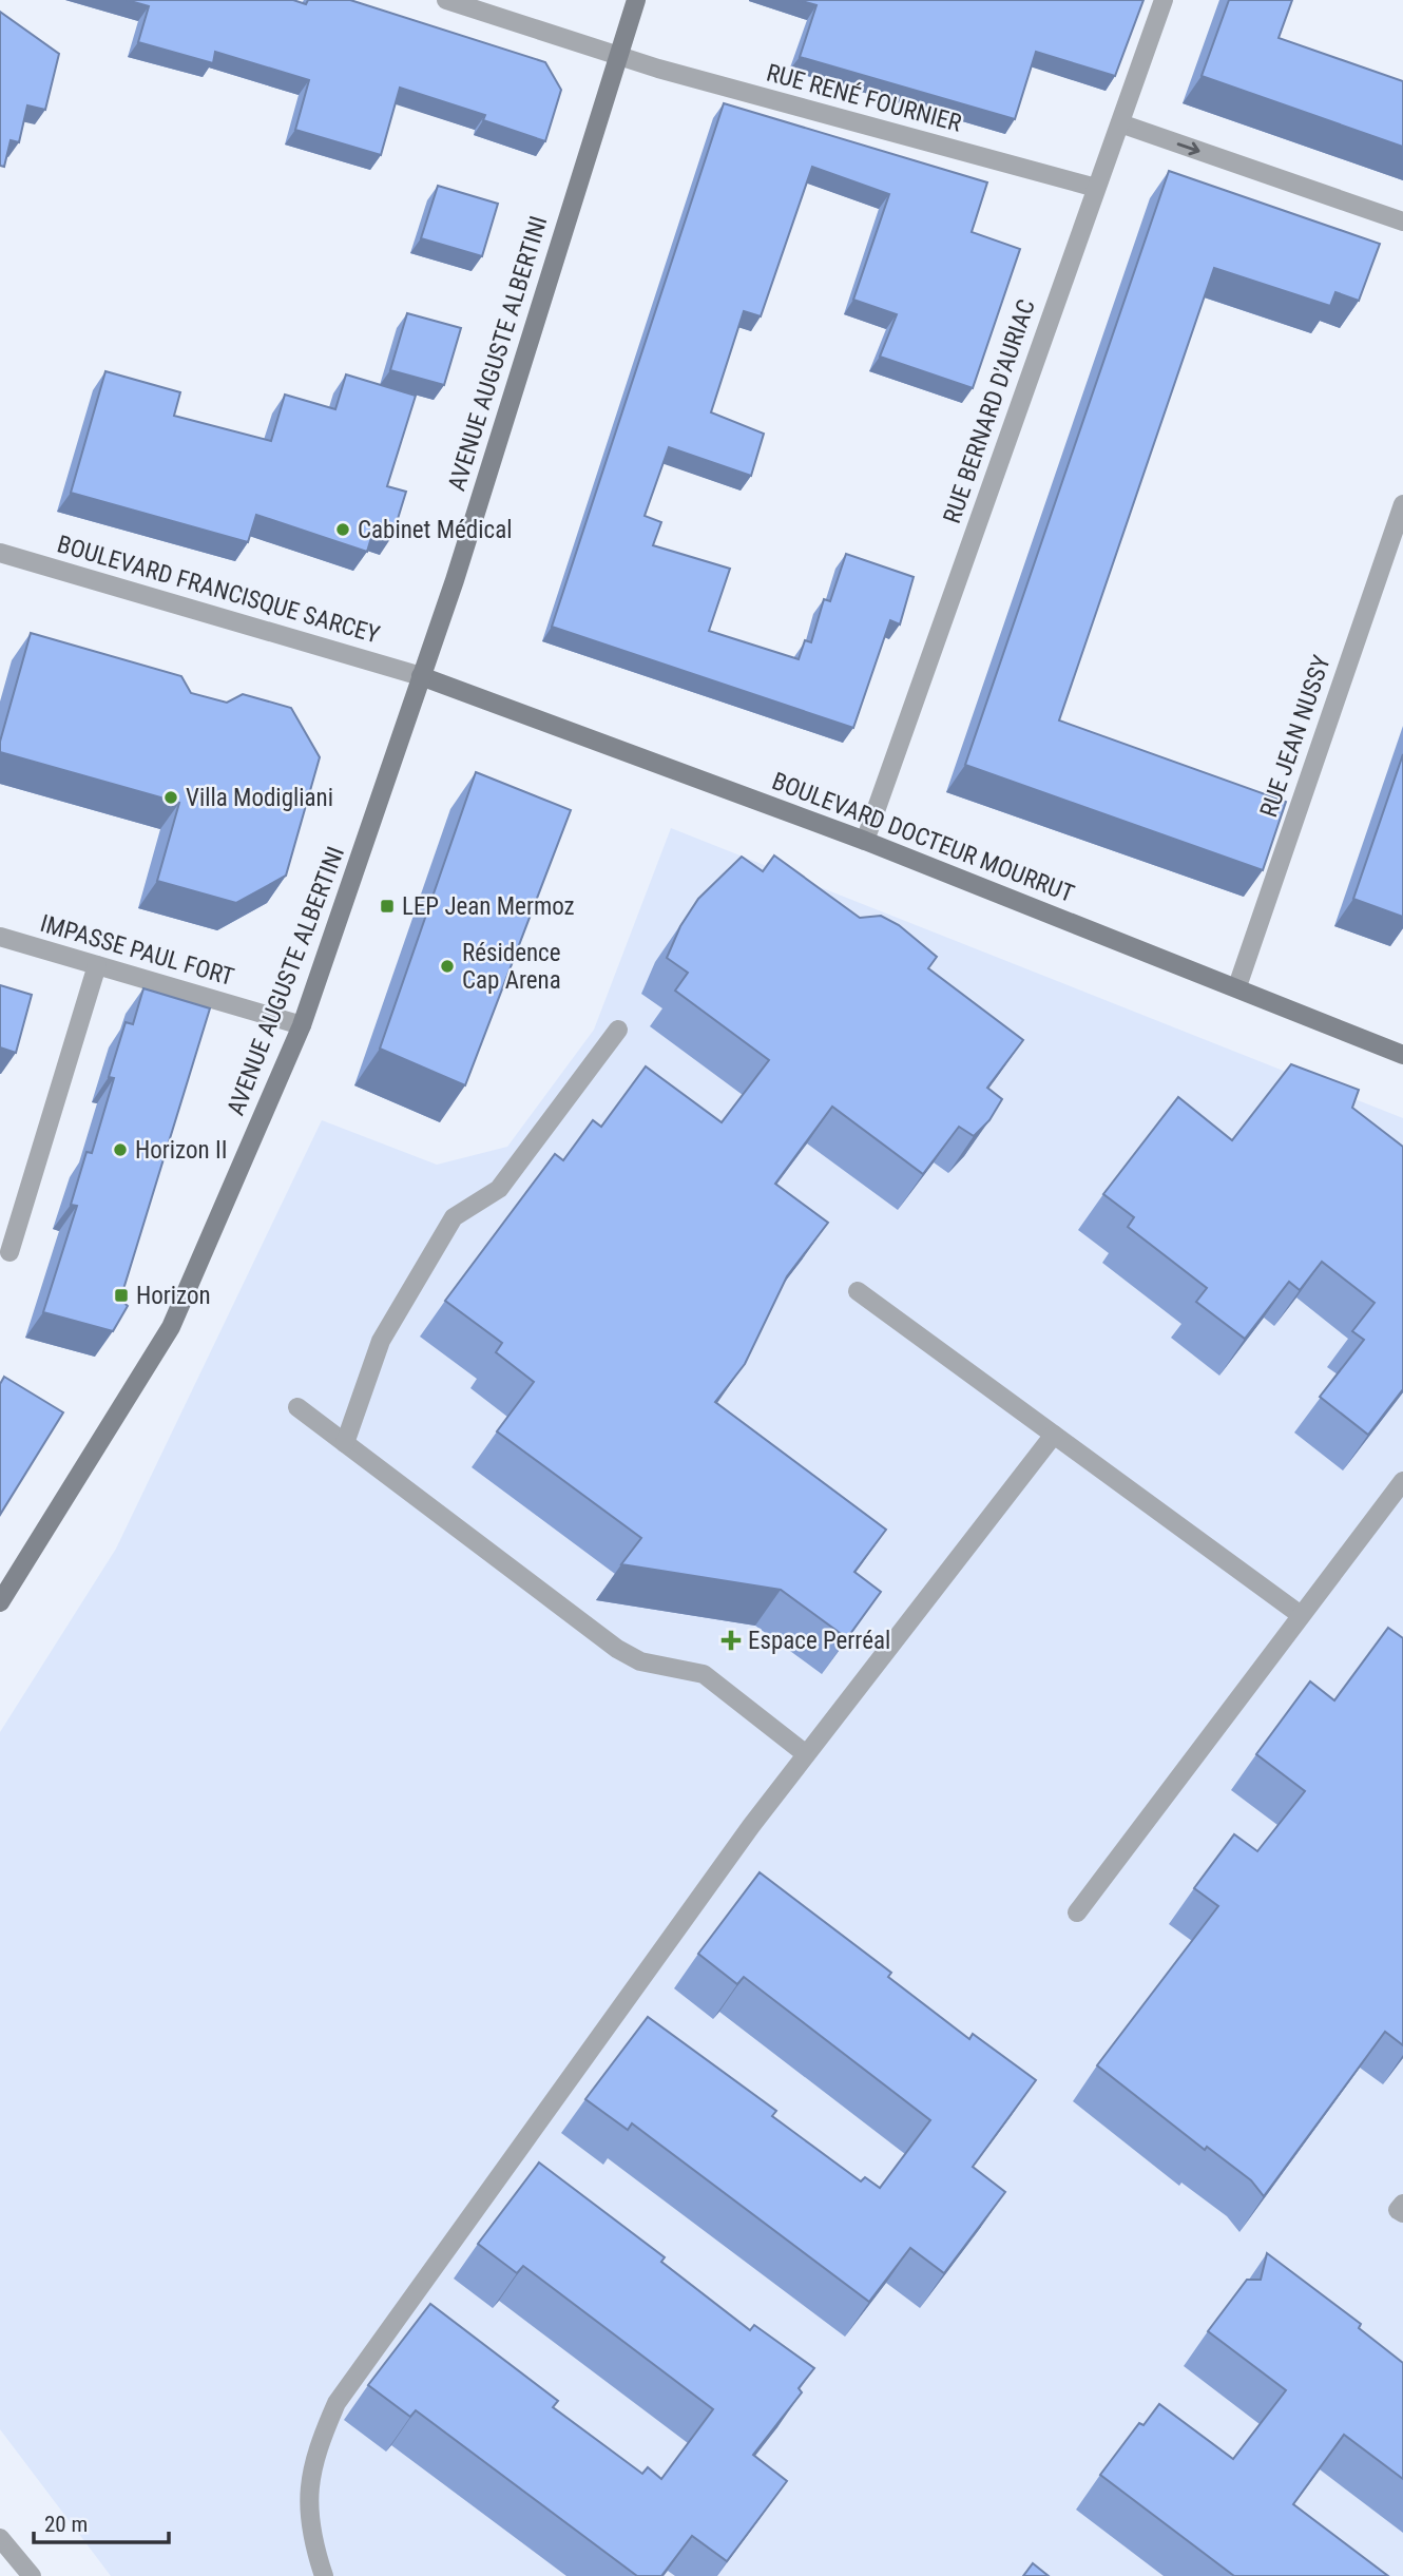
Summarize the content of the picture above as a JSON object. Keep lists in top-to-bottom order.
{
  "streets": {
    "street": [
      "RUE RENÉ FOURNIER",
      "AVENUE AUGUSTE ALBERTINI",
      "RUE BERNARD D'AURIAC",
      "BOULEVARD FRANCISQUE SARCEY",
      "RUE JEAN NUSSY",
      "BOULEVARD DOCTEUR MOURRUT",
      "IMPASSE PAUL FORT"
    ]
  },
  "crossings": [
    ["RUE RENÉ FOURNIER", "AVENUE AUGUSTE ALBERTINI"],
    ["RUE RENÉ FOURNIER", "RUE BERNARD D'AURIAC"],
    ["AVENUE AUGUSTE ALBERTINI", "BOULEVARD FRANCISQUE SARCEY"],
    ["AVENUE AUGUSTE ALBERTINI", "BOULEVARD DOCTEUR MOURRUT"],
    ["AVENUE AUGUSTE ALBERTINI", "IMPASSE PAUL FORT"],
    ["RUE BERNARD D'AURIAC", "BOULEVARD DOCTEUR MOURRUT"],
    ["BOULEVARD FRANCISQUE SARCEY", "BOULEVARD DOCTEUR MOURRUT"],
    ["RUE JEAN NUSSY", "BOULEVARD DOCTEUR MOURRUT"]
  ],
  "places": {
    "other": [
      "Cabinet Médical",
      "Villa Modigliani",
      "Résidence Cap Arena",
      "Horizon II"
    ],
    "transit": ["LEP Jean Mermoz", "Horizon"],
    "health": ["Espace Perréal"]
  },
  "scale_bar": "20 m"
}
